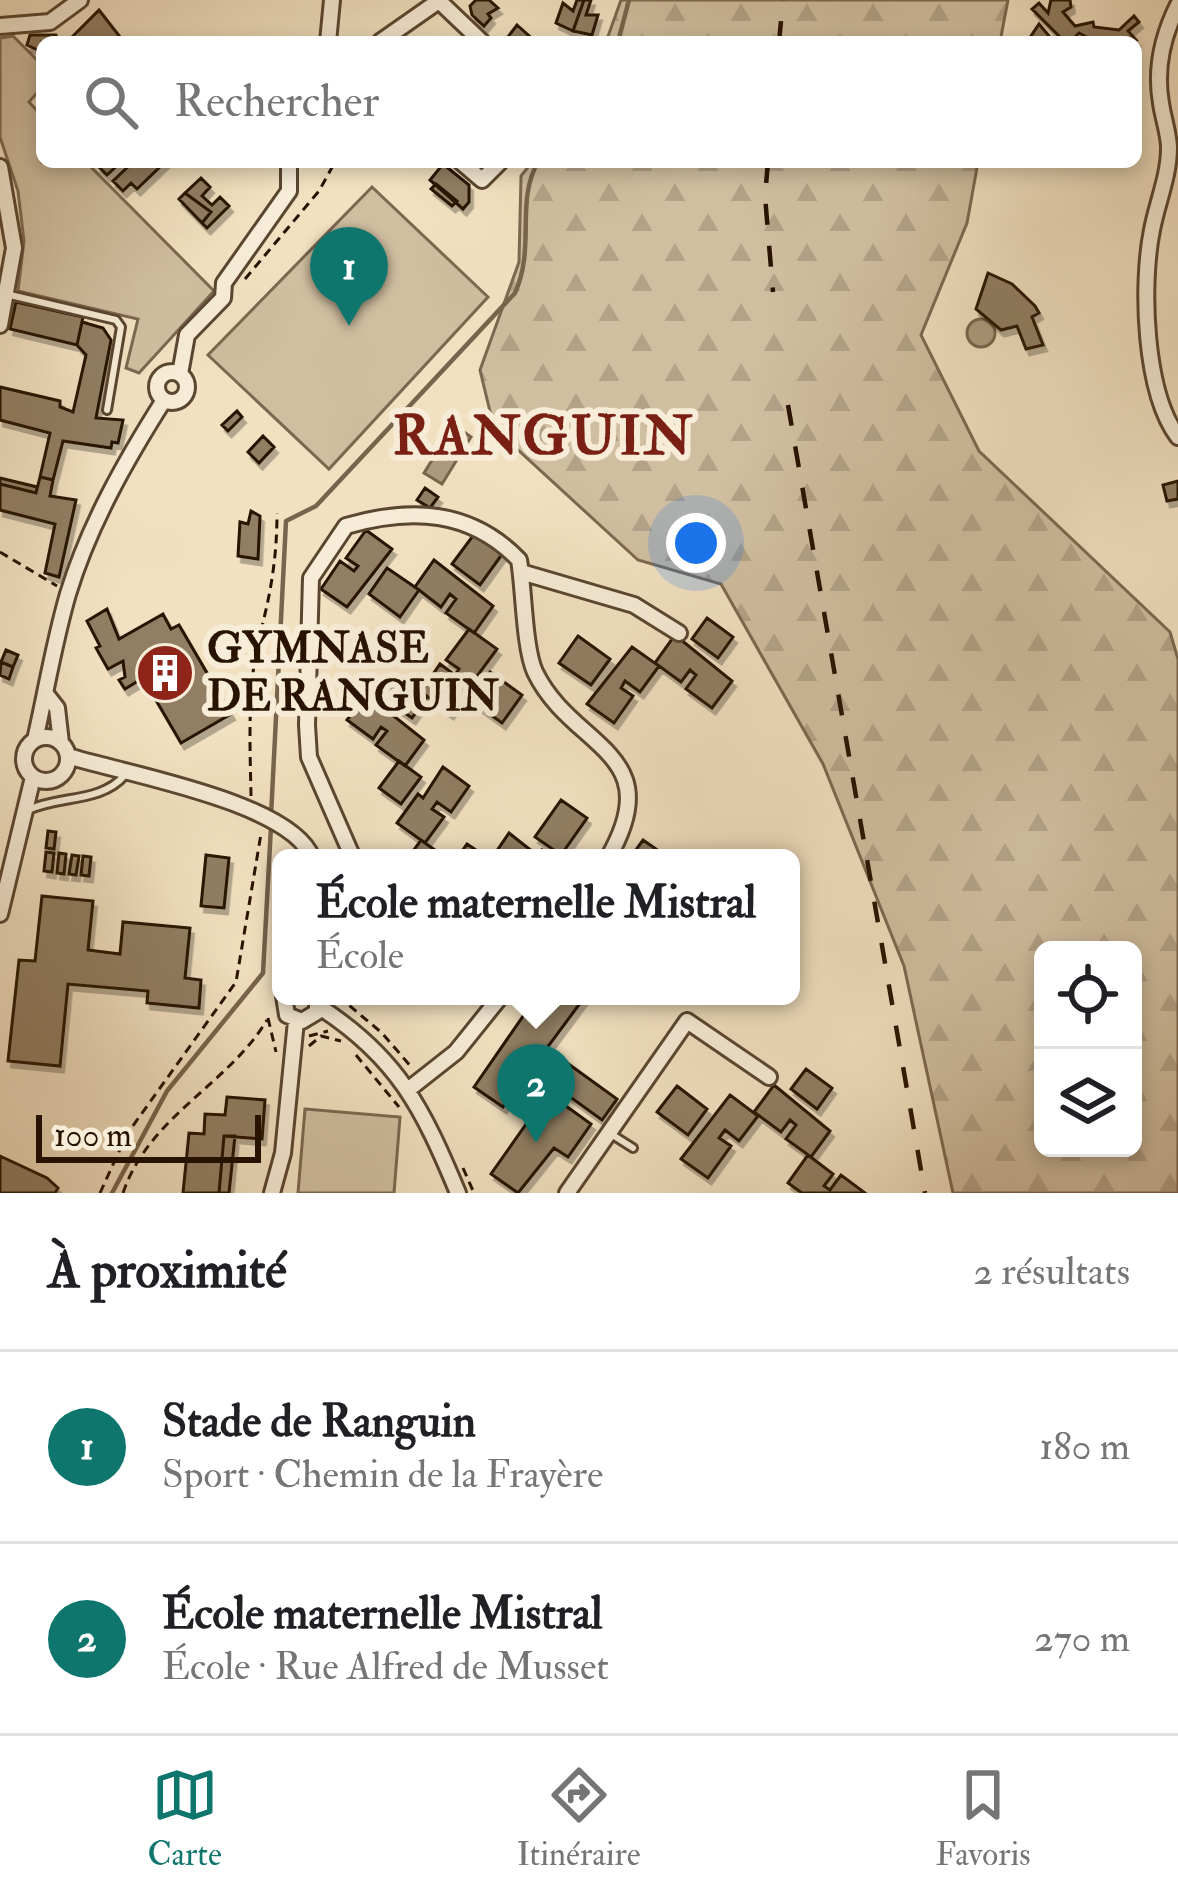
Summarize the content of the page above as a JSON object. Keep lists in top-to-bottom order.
{
  "districts": ["RANGUIN"],
  "places": {
    "building": ["GYMNASE DE RANGUIN"]
  },
  "scale_bar": "100 m",
  "page": {
    "search": "Rechercher",
    "pins": ["1", "2"],
    "popup": ["École maternelle Mistral", "École"],
    "scale": "100 m",
    "heading": ["À proximité", "2 résultats"],
    "list": [
      {
        "mark": "1",
        "name": "Stade de Ranguin",
        "note": "Sport · Chemin de la Frayère",
        "value": "180 m"
      },
      {
        "mark": "2",
        "name": "École maternelle Mistral",
        "note": "École · Rue Alfred de Musset",
        "value": "270 m"
      }
    ],
    "nav": ["Carte", "Itinéraire", "Favoris"]
  }
}
